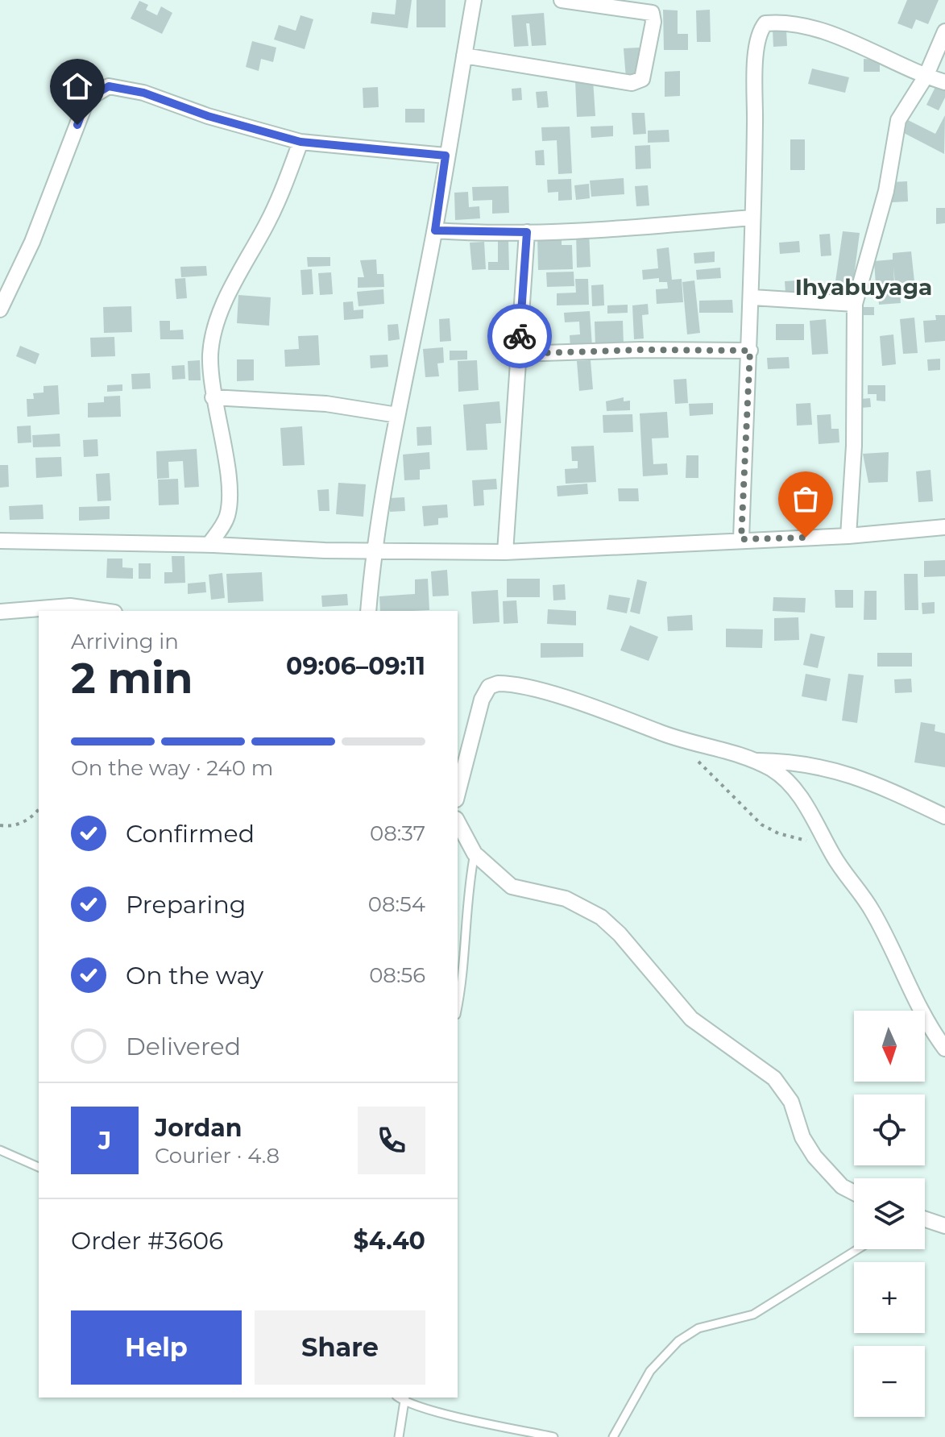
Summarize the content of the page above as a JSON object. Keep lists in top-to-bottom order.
{
  "districts": ["Ihyabuyaga"],
  "north": "bottom",
  "page": {
    "heading": ["2 min", "Arriving in", "09:06–09:11"],
    "panel": [
      "Jordan",
      "Courier · 4.8",
      "Order #3606",
      "$4.40"
    ],
    "bar": "On the way · 240 m",
    "list": [
      ["Confirmed", "08:37"],
      ["Preparing", "08:54"],
      ["On the way", "08:56"],
      "Delivered"
    ],
    "map_buttons": ["+", "−"],
    "round": "J",
    "buttons": ["Help", "Share"]
  }
}
